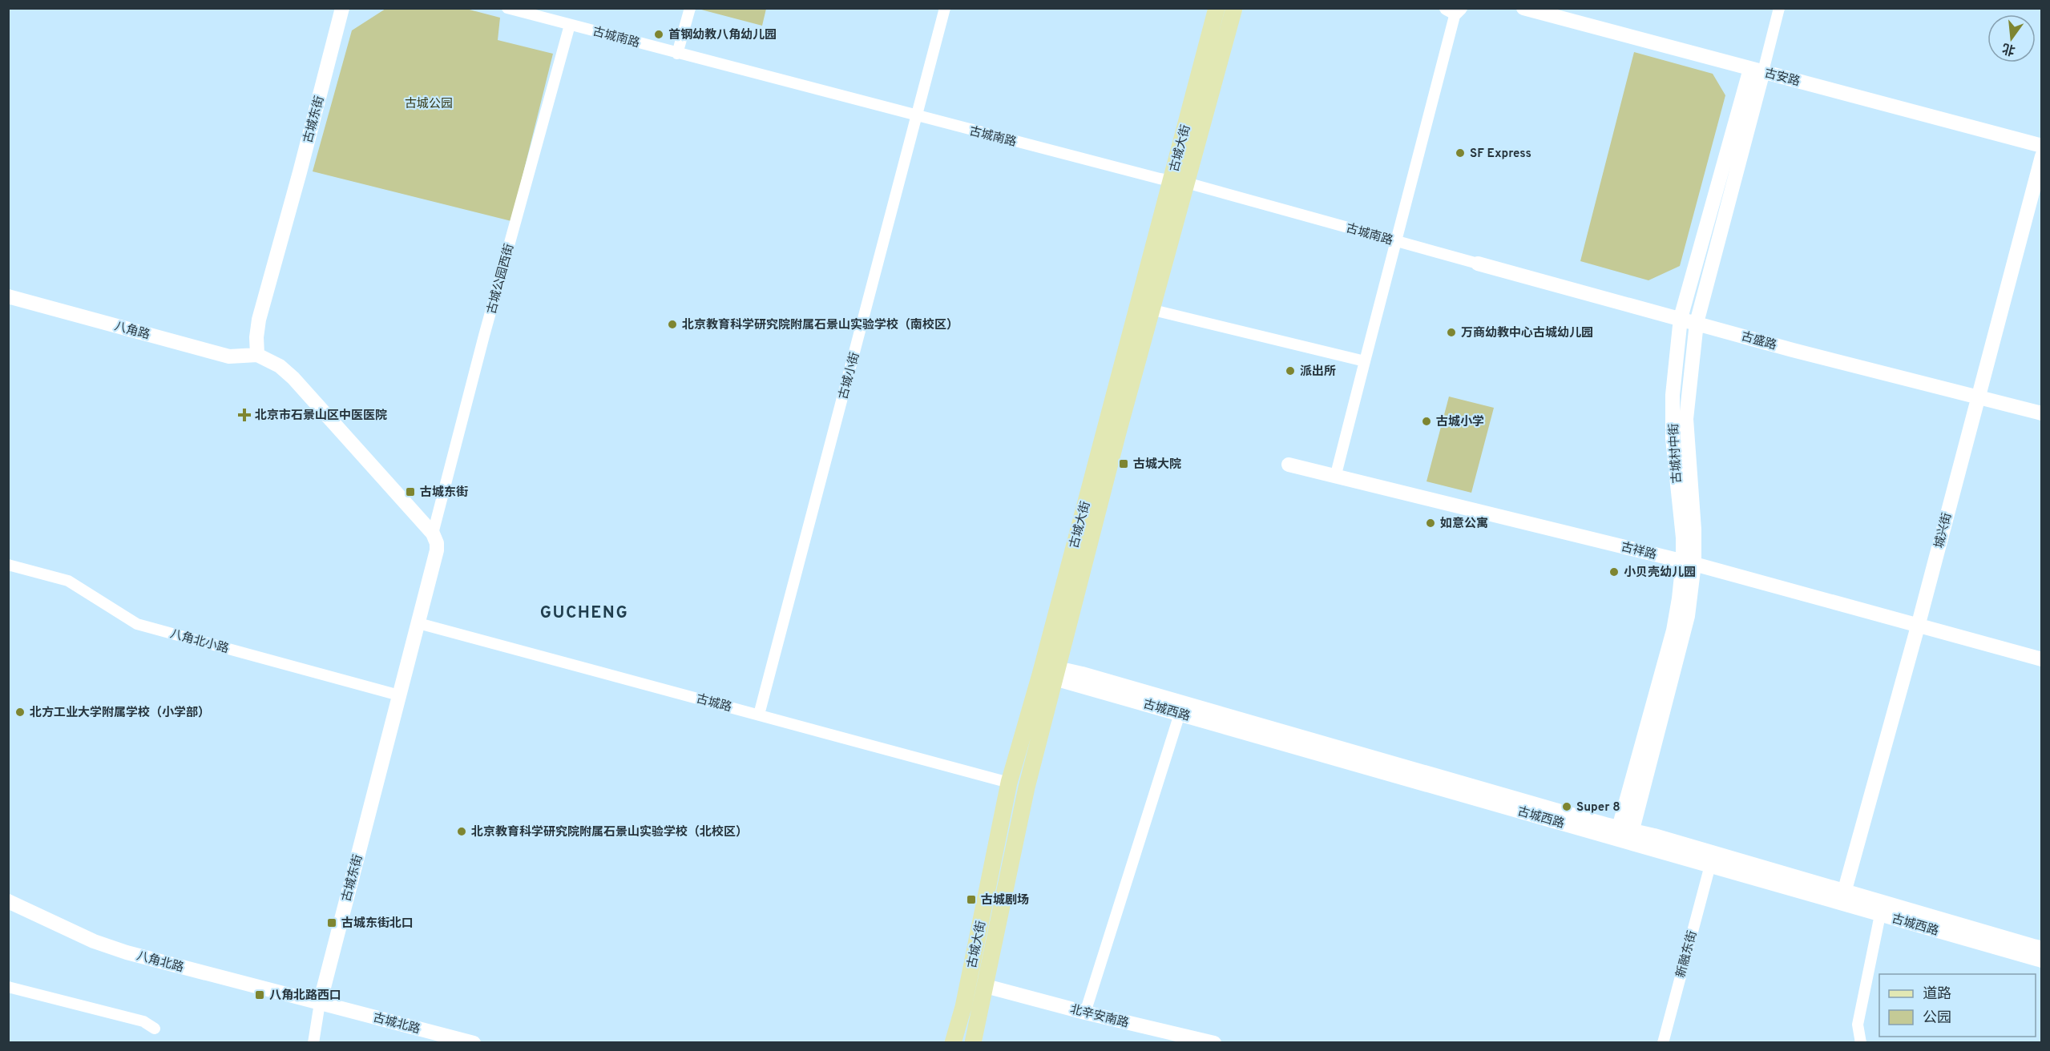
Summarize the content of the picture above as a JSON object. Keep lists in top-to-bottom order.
{
  "streets": {
    "main road": ["古城大街"],
    "street": [
      "古城南路",
      "古安路",
      "古城东街",
      "古城公园西街",
      "八角路",
      "古盛路",
      "古城小街",
      "古城村中街",
      "城兴街",
      "古祥路",
      "八角北小路",
      "古城路",
      "古城西路",
      "新融东街",
      "八角北路",
      "北辛安南路",
      "古城北路"
    ]
  },
  "crossings": [
    ["古城南路", "古城大街"],
    ["古城南路", "古城公园西街"],
    ["古城南路", "古盛路"],
    ["古城南路", "古城小街"],
    ["古安路", "古城村中街"],
    ["古城东街", "古城公园西街"],
    ["古城东街", "八角路"],
    ["古城东街", "八角北小路"],
    ["古城东街", "古城路"],
    ["古城东街", "八角北路"],
    ["古城东街", "古城北路"],
    ["古城大街", "古城路"],
    ["古城大街", "古城西路"],
    ["古城大街", "北辛安南路"],
    ["古盛路", "古城村中街"],
    ["古盛路", "城兴街"],
    ["古城小街", "古城路"],
    ["古城村中街", "古祥路"],
    ["古城村中街", "古城西路"],
    ["城兴街", "古祥路"],
    ["城兴街", "古城西路"],
    ["古城西路", "新融东街"],
    ["八角北路", "古城北路"]
  ],
  "districts": ["GUCHENG"],
  "parks": ["古城公园"],
  "places": {
    "other": [
      "首钢幼教八角幼儿园",
      "SF Express",
      "北京教育科学研究院附属石景山实验学校（南校区）",
      "万商幼教中心古城幼儿园",
      "派出所",
      "古城小学",
      "如意公寓",
      "小贝壳幼儿园",
      "北方工业大学附属学校（小学部）",
      "Super 8",
      "北京教育科学研究院附属石景山实验学校（北校区）"
    ],
    "health": ["北京市石景山区中医医院"],
    "transit": [
      "古城大院",
      "古城东街",
      "古城剧场",
      "古城东街北口",
      "八角北路西口"
    ]
  },
  "legend": ["道路", "公园"],
  "north": "bottom"
}
